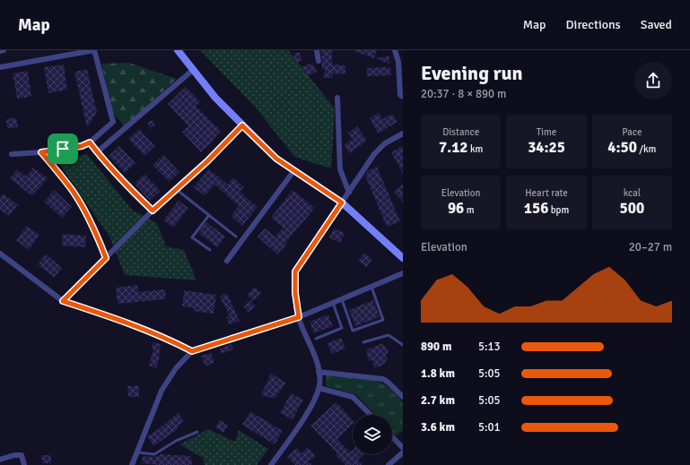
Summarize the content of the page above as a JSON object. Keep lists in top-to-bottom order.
{
  "page": {
    "header": "Map",
    "nav": ["Map", "Directions", "Saved"],
    "heading": ["Evening run", "20:37 · 8 × 890 m"],
    "stats": [
      ["Distance", "7.12 km"],
      ["Time", "34:25"],
      ["Pace", "4:50 /km"],
      ["Elevation", "96 m"],
      ["Heart rate", "156 bpm"],
      ["kcal", "500"]
    ],
    "chart": ["Elevation", "20–27 m"],
    "list": [
      {
        "name": "890 m",
        "note": "5:13"
      },
      {
        "name": "1.8 km",
        "note": "5:05"
      },
      {
        "name": "2.7 km",
        "note": "5:05"
      },
      {
        "name": "3.6 km",
        "note": "5:01"
      }
    ]
  }
}
